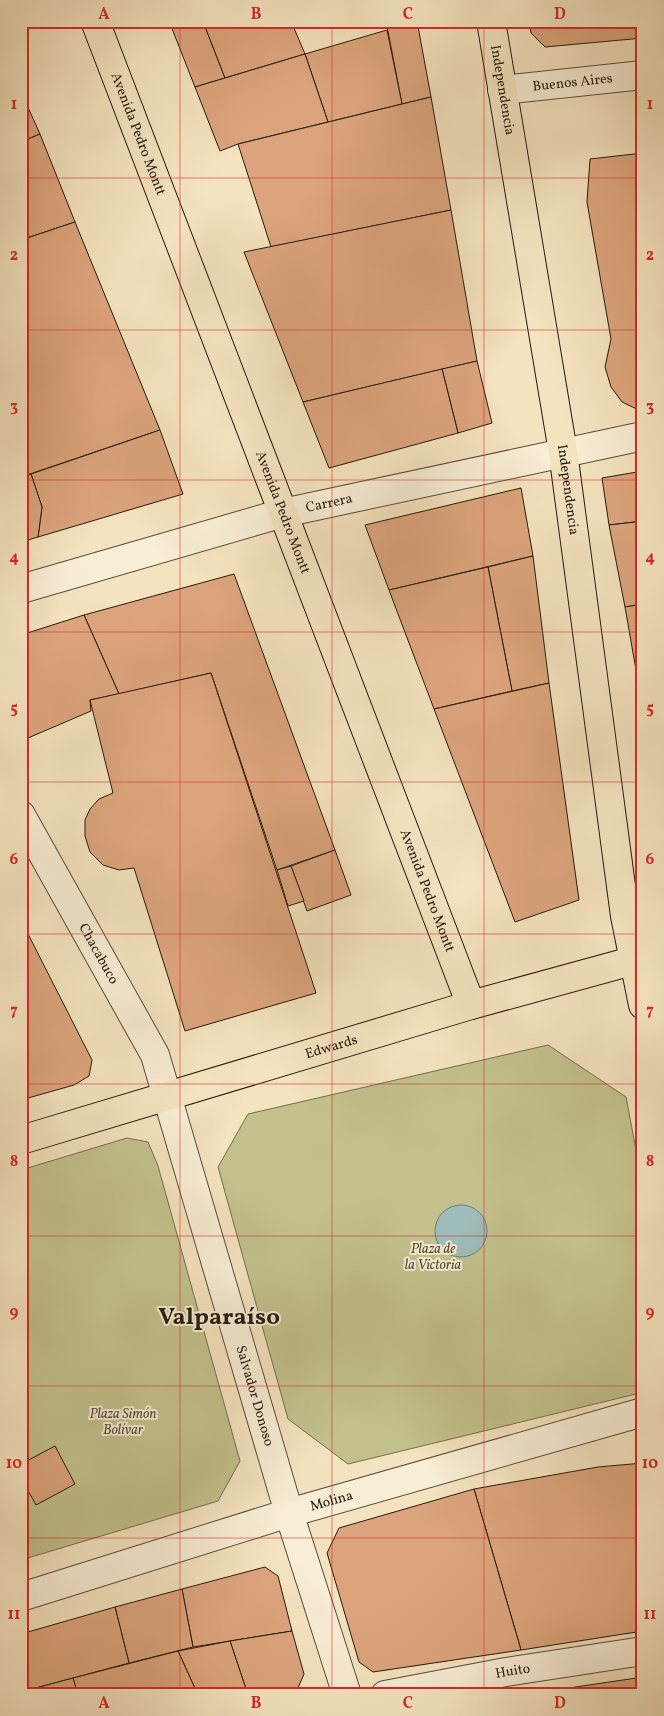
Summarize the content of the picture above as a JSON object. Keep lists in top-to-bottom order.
{
  "streets": {
    "main road": ["Independencia", "Avenida Pedro Montt", "Edwards"],
    "street": [
      "Buenos Aires",
      "Carrera",
      "Chacabuco",
      "Salvador Donoso",
      "Molina",
      "Huito"
    ]
  },
  "crossings": [
    ["Buenos Aires", "Independencia"],
    ["Independencia", "Carrera"],
    ["Independencia", "Edwards"],
    ["Avenida Pedro Montt", "Carrera"],
    ["Avenida Pedro Montt", "Edwards"],
    ["Chacabuco", "Edwards"],
    ["Chacabuco", "Salvador Donoso"],
    ["Edwards", "Salvador Donoso"],
    ["Salvador Donoso", "Molina"]
  ],
  "districts": ["Valparaíso"],
  "parks": ["Plaza de la Victoria", "Plaza Simón Bolívar"],
  "grid": {
    "columns": [
      "A",
      "B",
      "C",
      "D"
    ],
    "rows": [
      "1",
      "2",
      "3",
      "4",
      "5",
      "6",
      "7",
      "8",
      "9",
      "10",
      "11"
    ]
  }
}
